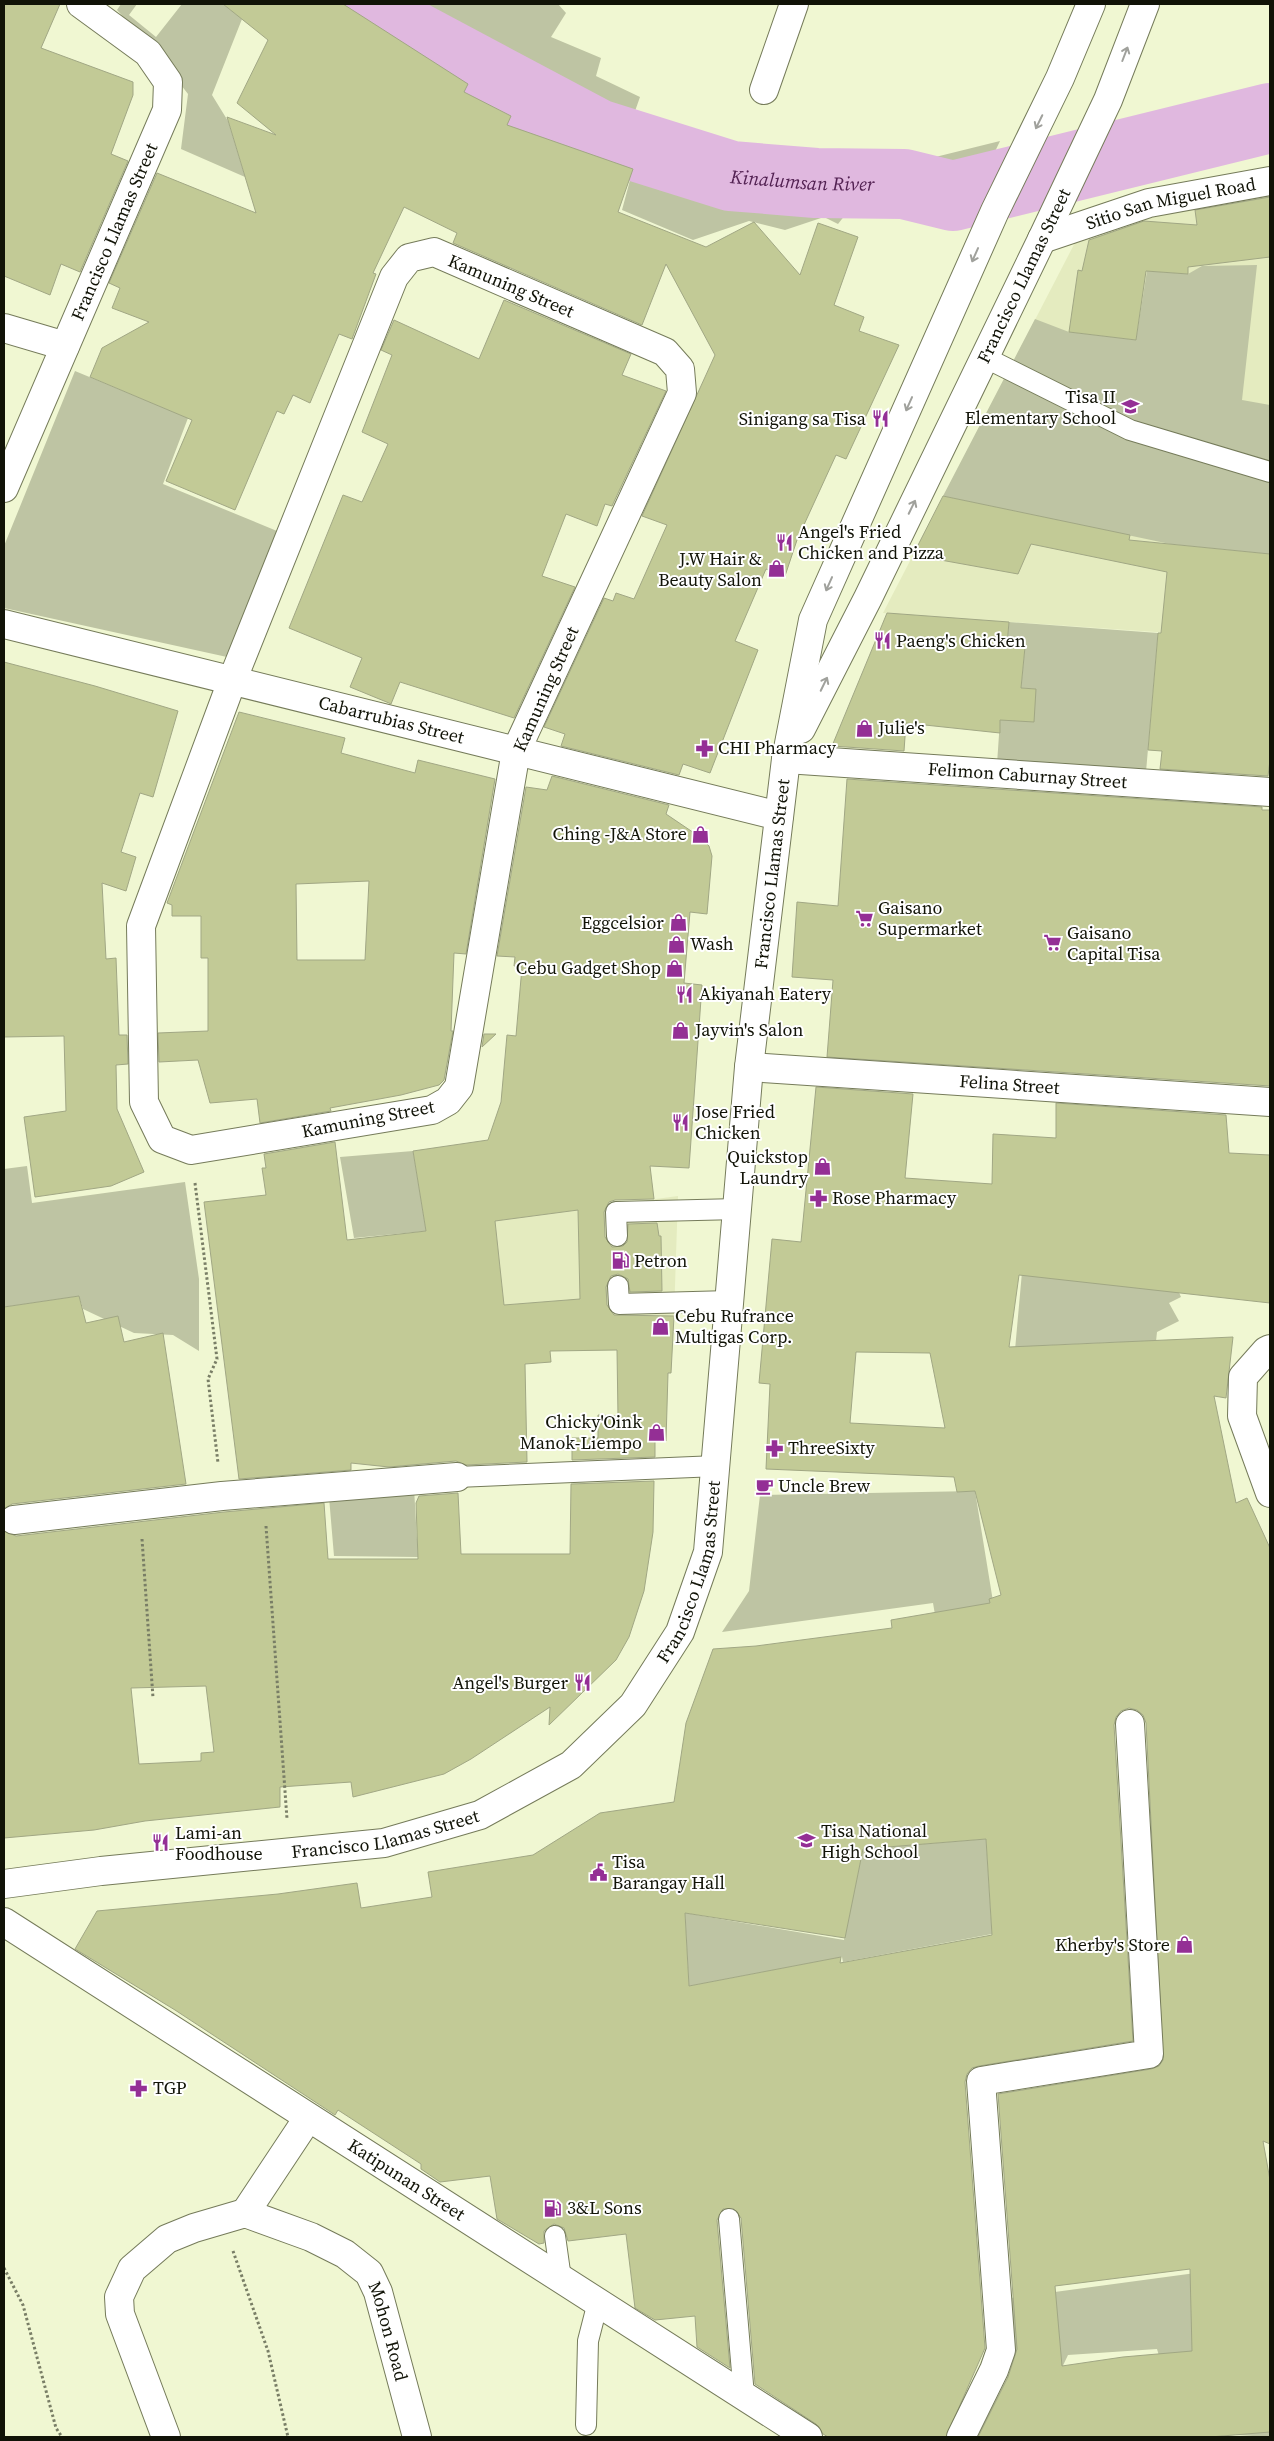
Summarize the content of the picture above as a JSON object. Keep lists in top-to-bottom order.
{
  "streets": {
    "street": [
      "Sitio San Miguel Road",
      "Francisco Llamas Street",
      "Kamuning Street",
      "Cabarrubias Street",
      "Felimon Caburnay Street",
      "Felina Street",
      "Katipunan Street",
      "Mohon Road"
    ]
  },
  "crossings": [
    ["Sitio San Miguel Road", "Francisco Llamas Street"],
    ["Francisco Llamas Street", "Cabarrubias Street"],
    ["Francisco Llamas Street", "Felimon Caburnay Street"],
    ["Francisco Llamas Street", "Felina Street"],
    ["Kamuning Street", "Cabarrubias Street"]
  ],
  "water": ["Kinalumsan River"],
  "places": {
    "school or university": ["Tisa II Elementary School", "Tisa National High School"],
    "restaurant": [
      "Sinigang sa Tisa",
      "Angel's Fried Chicken and Pizza",
      "Paeng's Chicken",
      "Akiyanah Eatery",
      "Jose Fried Chicken",
      "Angel's Burger",
      "Lami-an Foodhouse"
    ],
    "shop": [
      "J.W Hair & Beauty Salon",
      "Julie's",
      "Ching -J&A Store",
      "Eggcelsior",
      "Wash",
      "Cebu Gadget Shop",
      "Jayvin's Salon",
      "Quickstop Laundry",
      "Cebu Rufrance Multigas Corp.",
      "Chicky'Oink Manok-Liempo",
      "Kherby's Store"
    ],
    "pharmacy": [
      "CHI Pharmacy",
      "Rose Pharmacy",
      "ThreeSixty",
      "TGP"
    ],
    "supermarket": ["Gaisano Supermarket", "Gaisano Capital Tisa"],
    "fuel station": ["Petron", "3&L Sons"],
    "cafe": ["Uncle Brew"],
    "public building": ["Tisa Barangay Hall"]
  }
}
